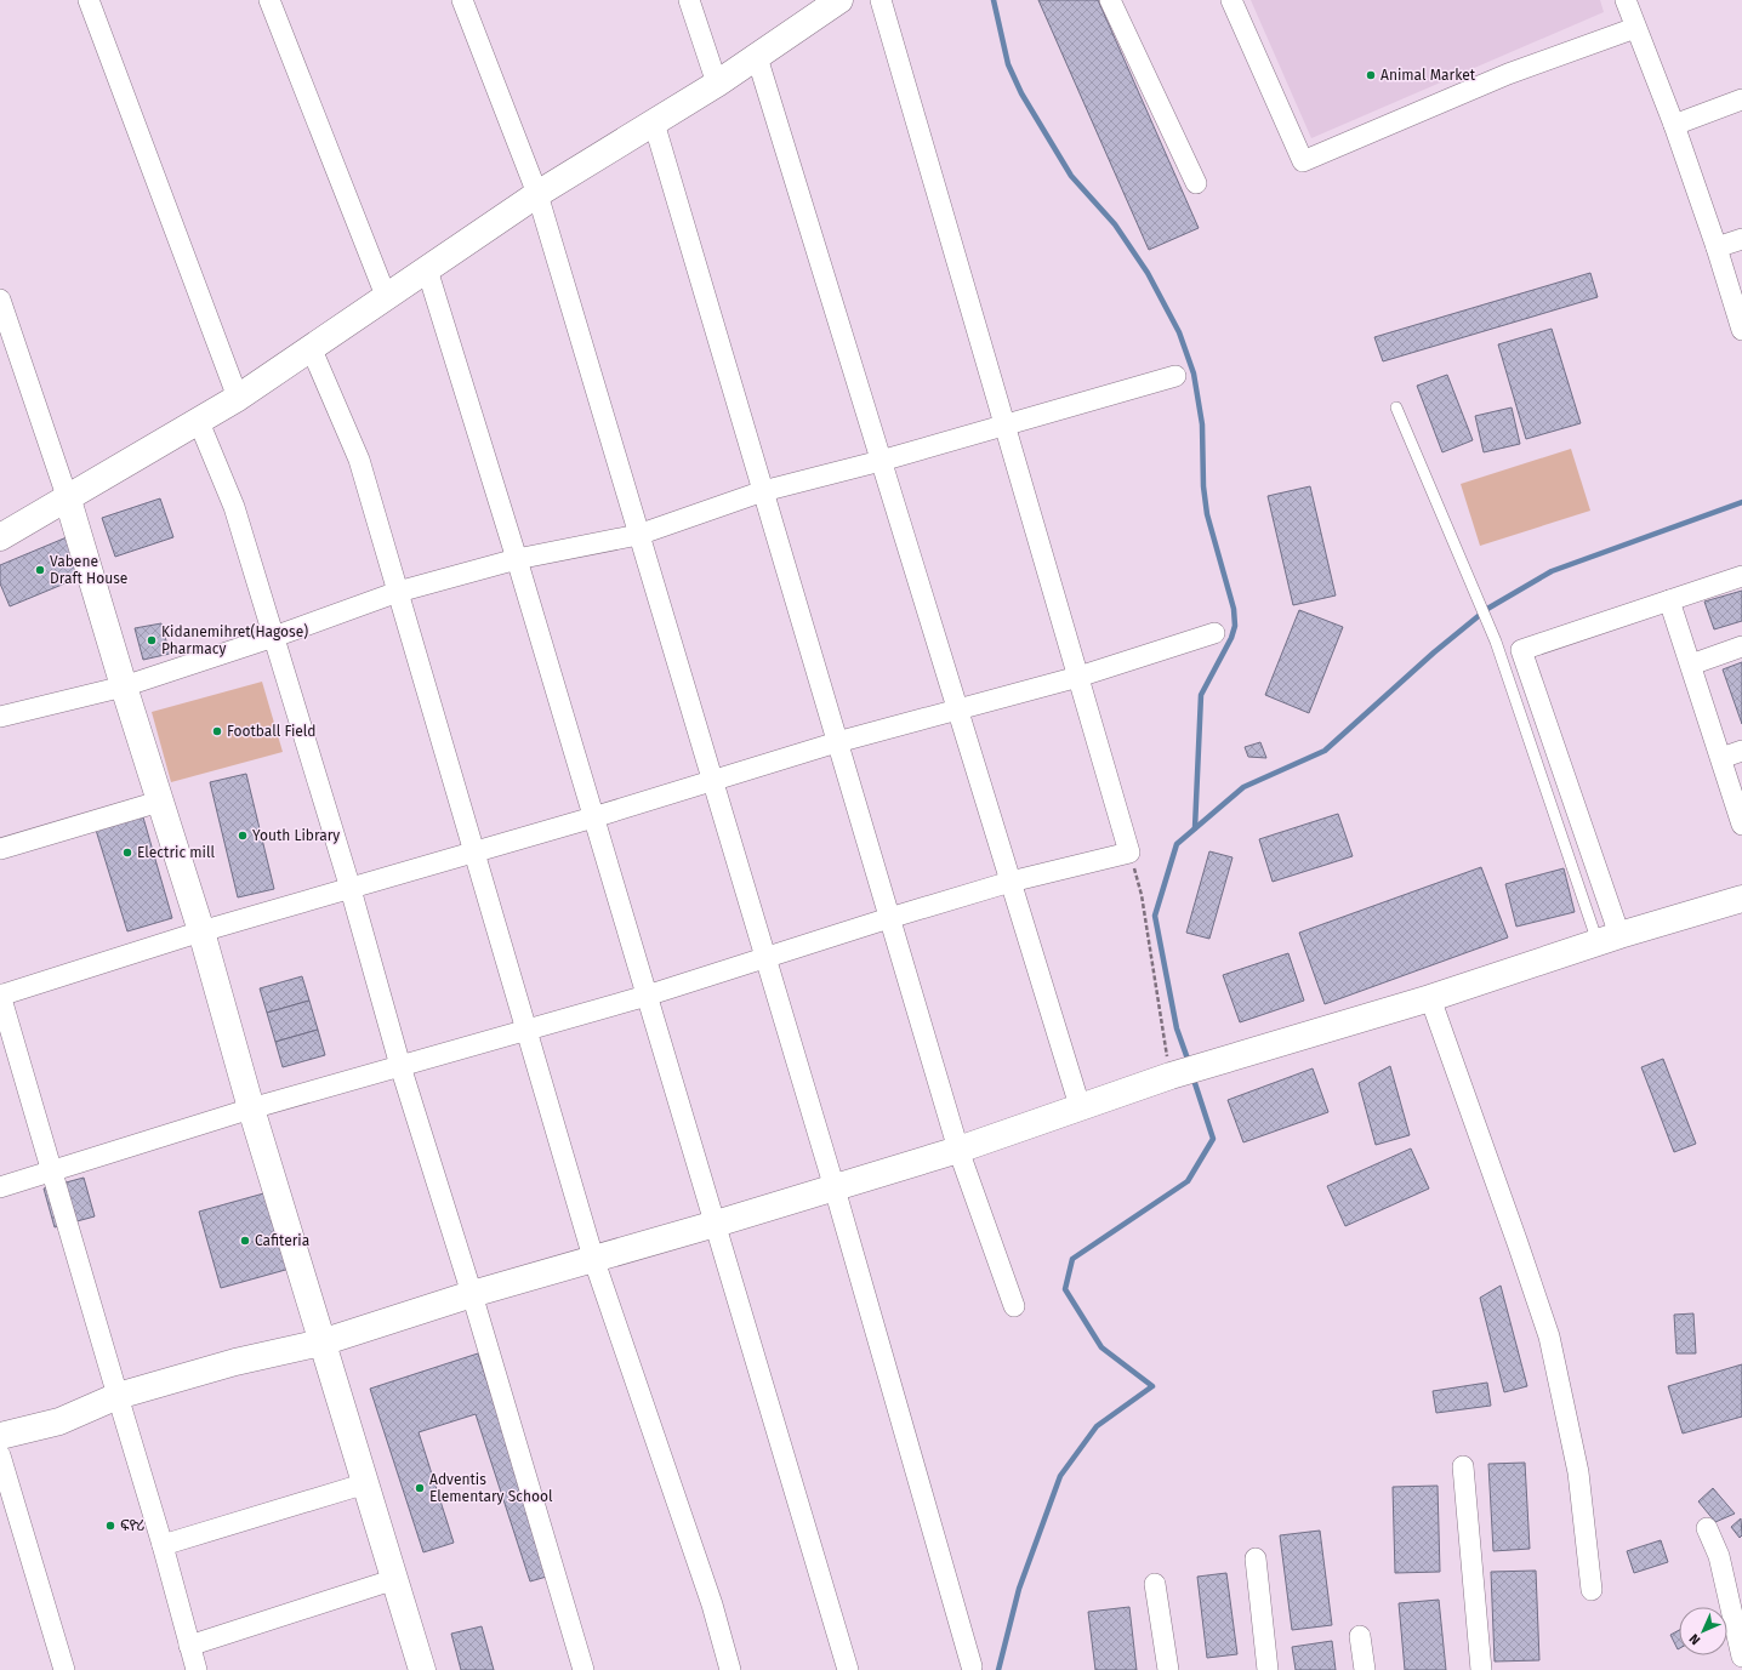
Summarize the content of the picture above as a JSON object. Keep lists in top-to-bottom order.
{
  "places": [
    "Animal Market",
    "Vabene Draft House",
    "Kidanemihret(Hagose) Pharmacy",
    "Football Field",
    "Youth Library",
    "Electric mill",
    "Cafiteria",
    "Adventis Elementary School",
    "ፍዮሪ"
  ],
  "north": "bottom left"
}
